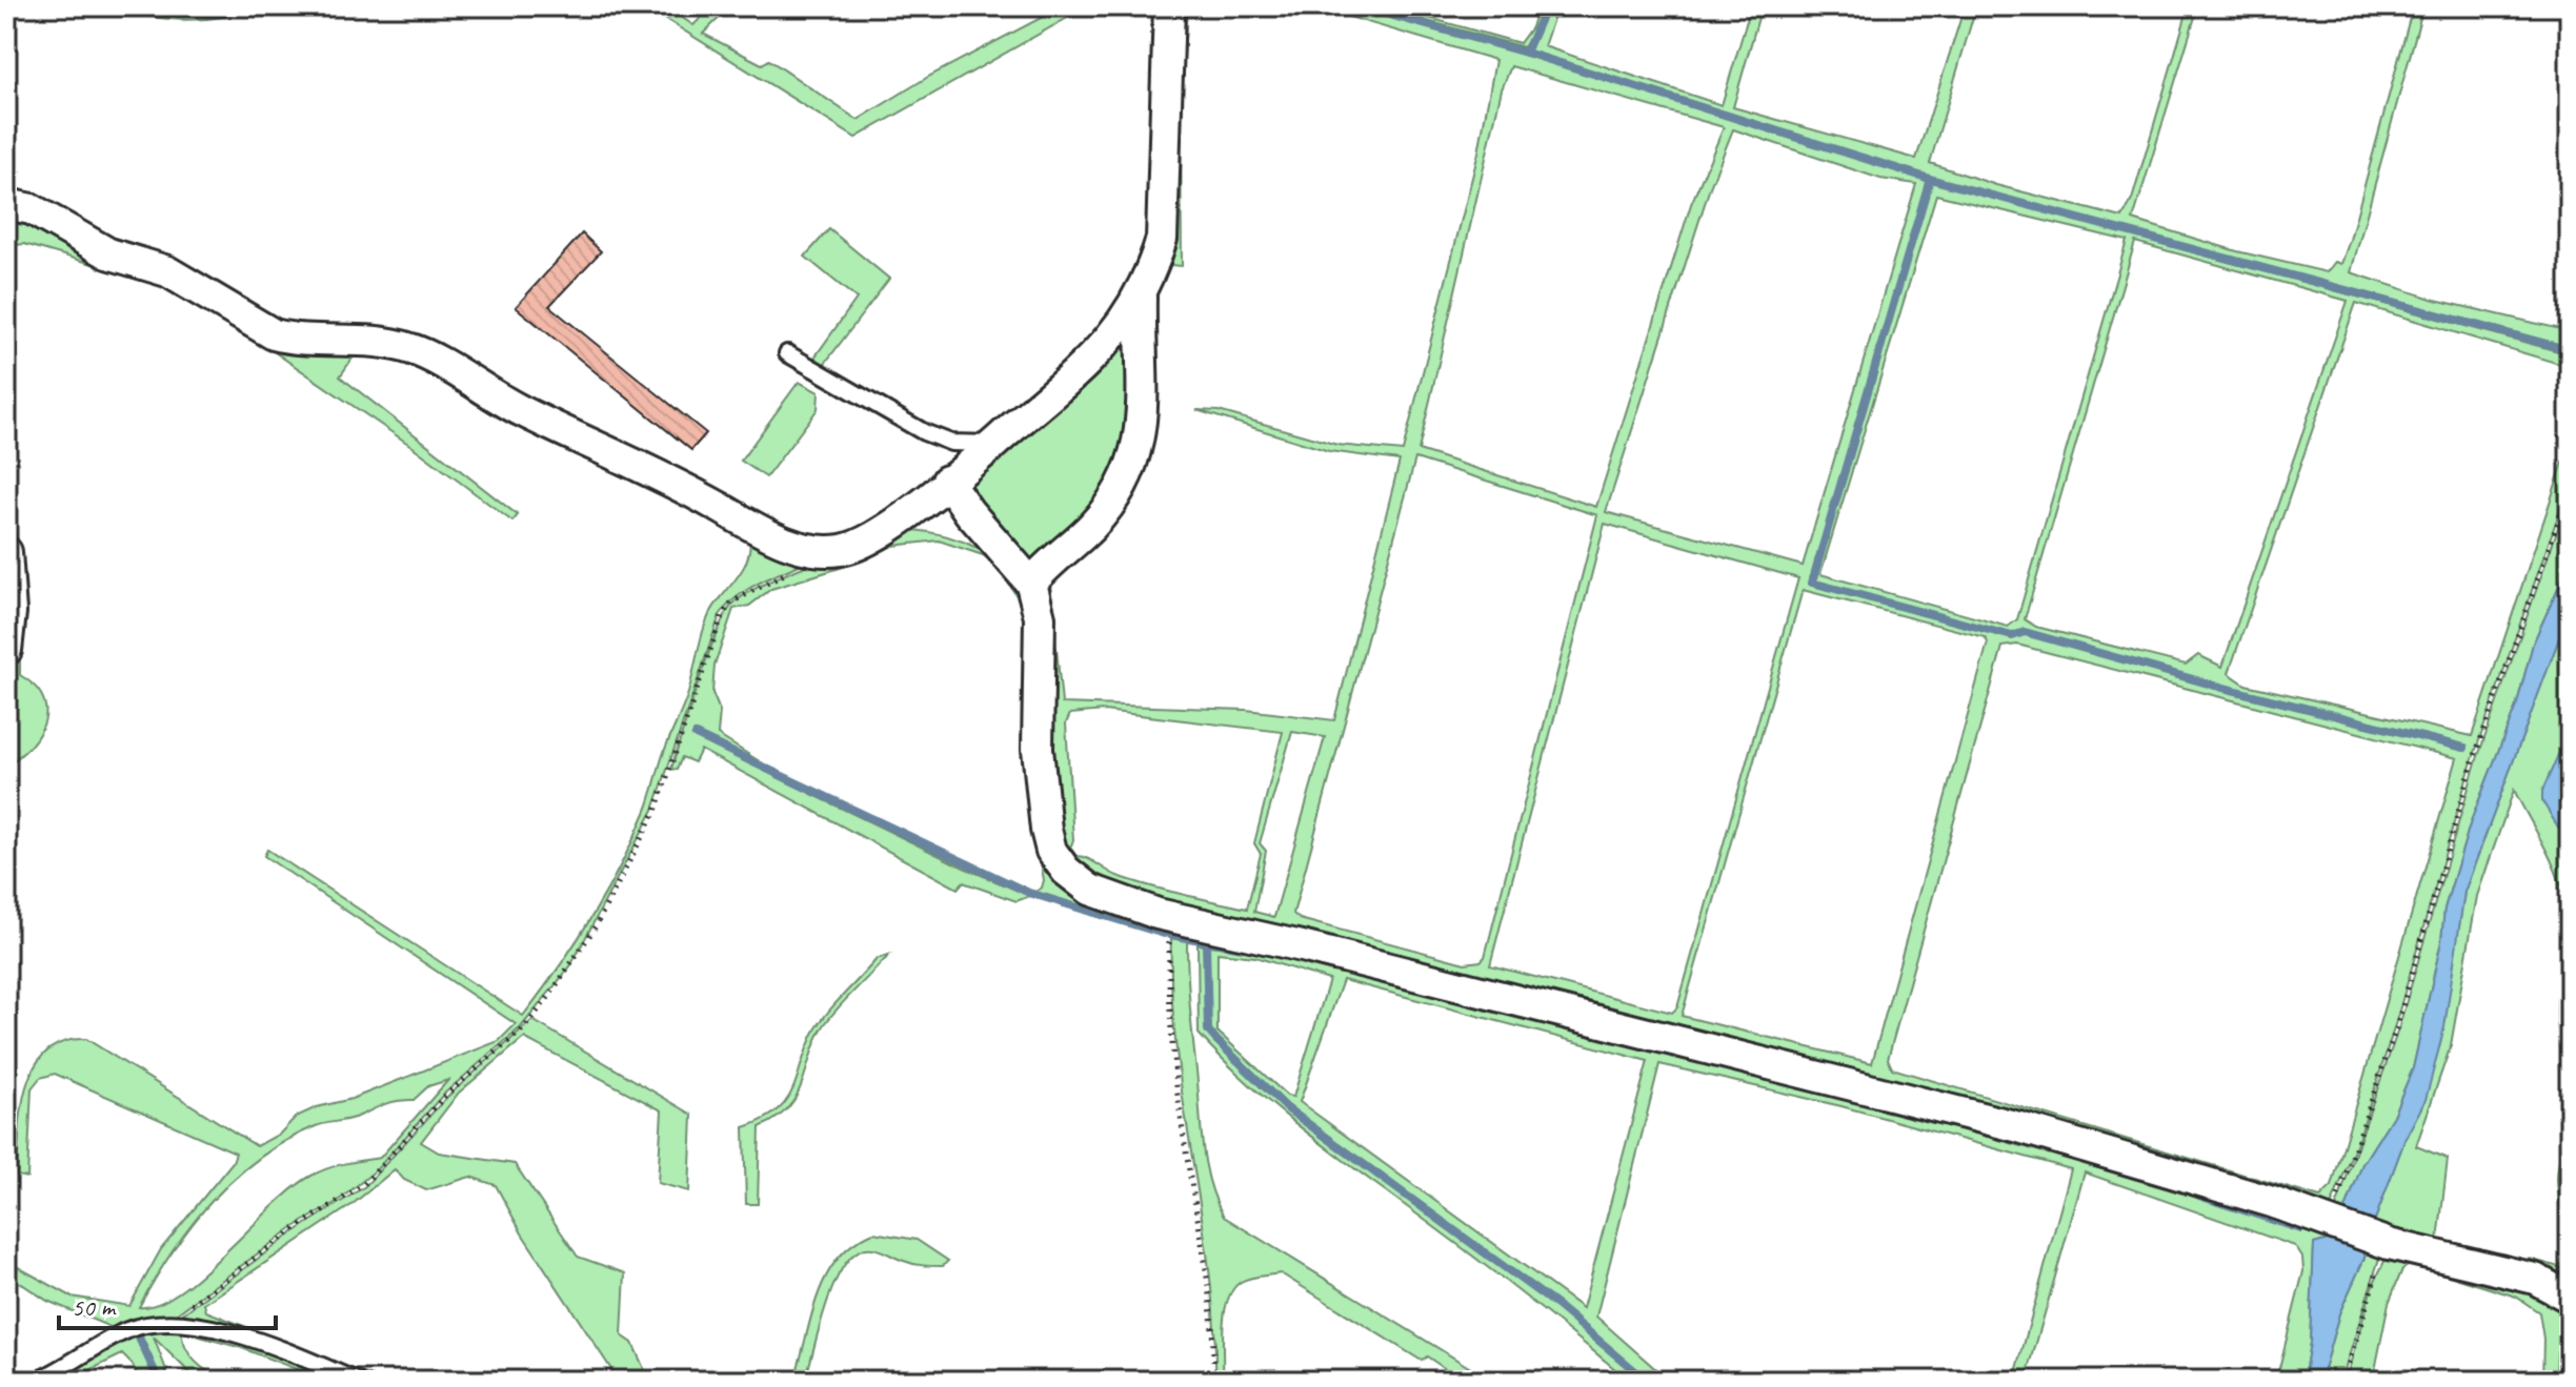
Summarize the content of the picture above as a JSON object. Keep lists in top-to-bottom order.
{
  "scale_bar": "50 m"
}
